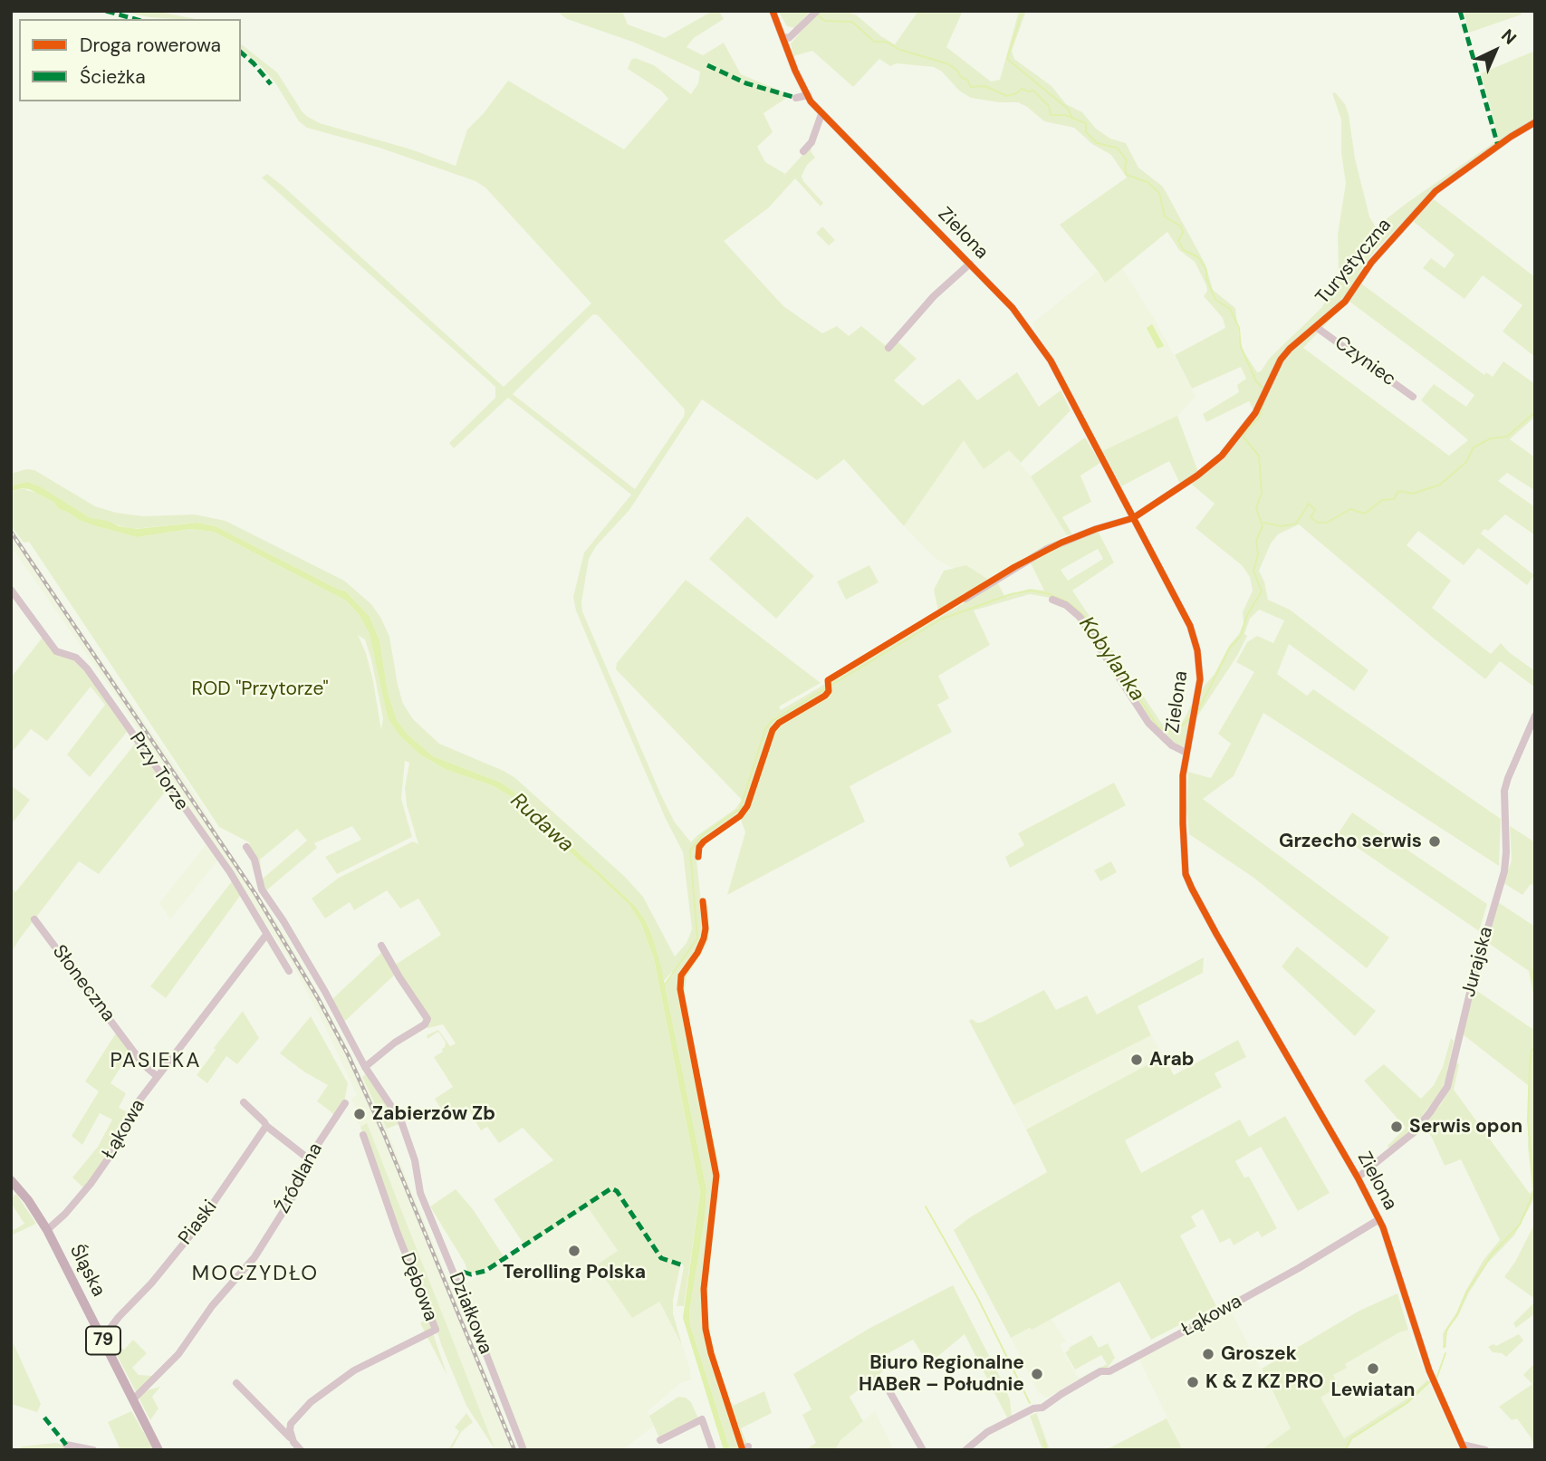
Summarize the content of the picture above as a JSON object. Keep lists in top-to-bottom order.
{
  "streets": {
    "main road": ["Śląska", "79"],
    "street": [
      "Zielona",
      "Turystyczna",
      "Czyniec",
      "Przy Torze",
      "Jurajska",
      "Słoneczna",
      "Łąkowa",
      "Źródlana",
      "Piaski",
      "Dębowa",
      "Działkowa"
    ]
  },
  "crossings": [
    ["Zielona", "Turystyczna"],
    ["Zielona", "Jurajska"],
    ["Zielona", "Łąkowa"],
    ["Turystyczna", "Czyniec"],
    ["Przy Torze", "Łąkowa"],
    ["Słoneczna", "Łąkowa"],
    ["Łąkowa", "Śląska"],
    ["Źródlana", "Śląska"],
    ["Piaski", "Śląska"]
  ],
  "districts": ["PASIEKA", "MOCZYDŁO"],
  "water": ["Kobylanka", "Rudawa"],
  "parks": ["ROD \"Przytorze\""],
  "places": [
    "Grzecho serwis",
    "Arab",
    "Zabierzów Zb",
    "Serwis opon",
    "Terolling Polska",
    "Groszek",
    "Lewiatan",
    "Biuro Regionalne HABeR – Południe",
    "K & Z KZ PRO"
  ],
  "legend": ["Droga rowerowa", "Ścieżka"],
  "north": "top right"
}
